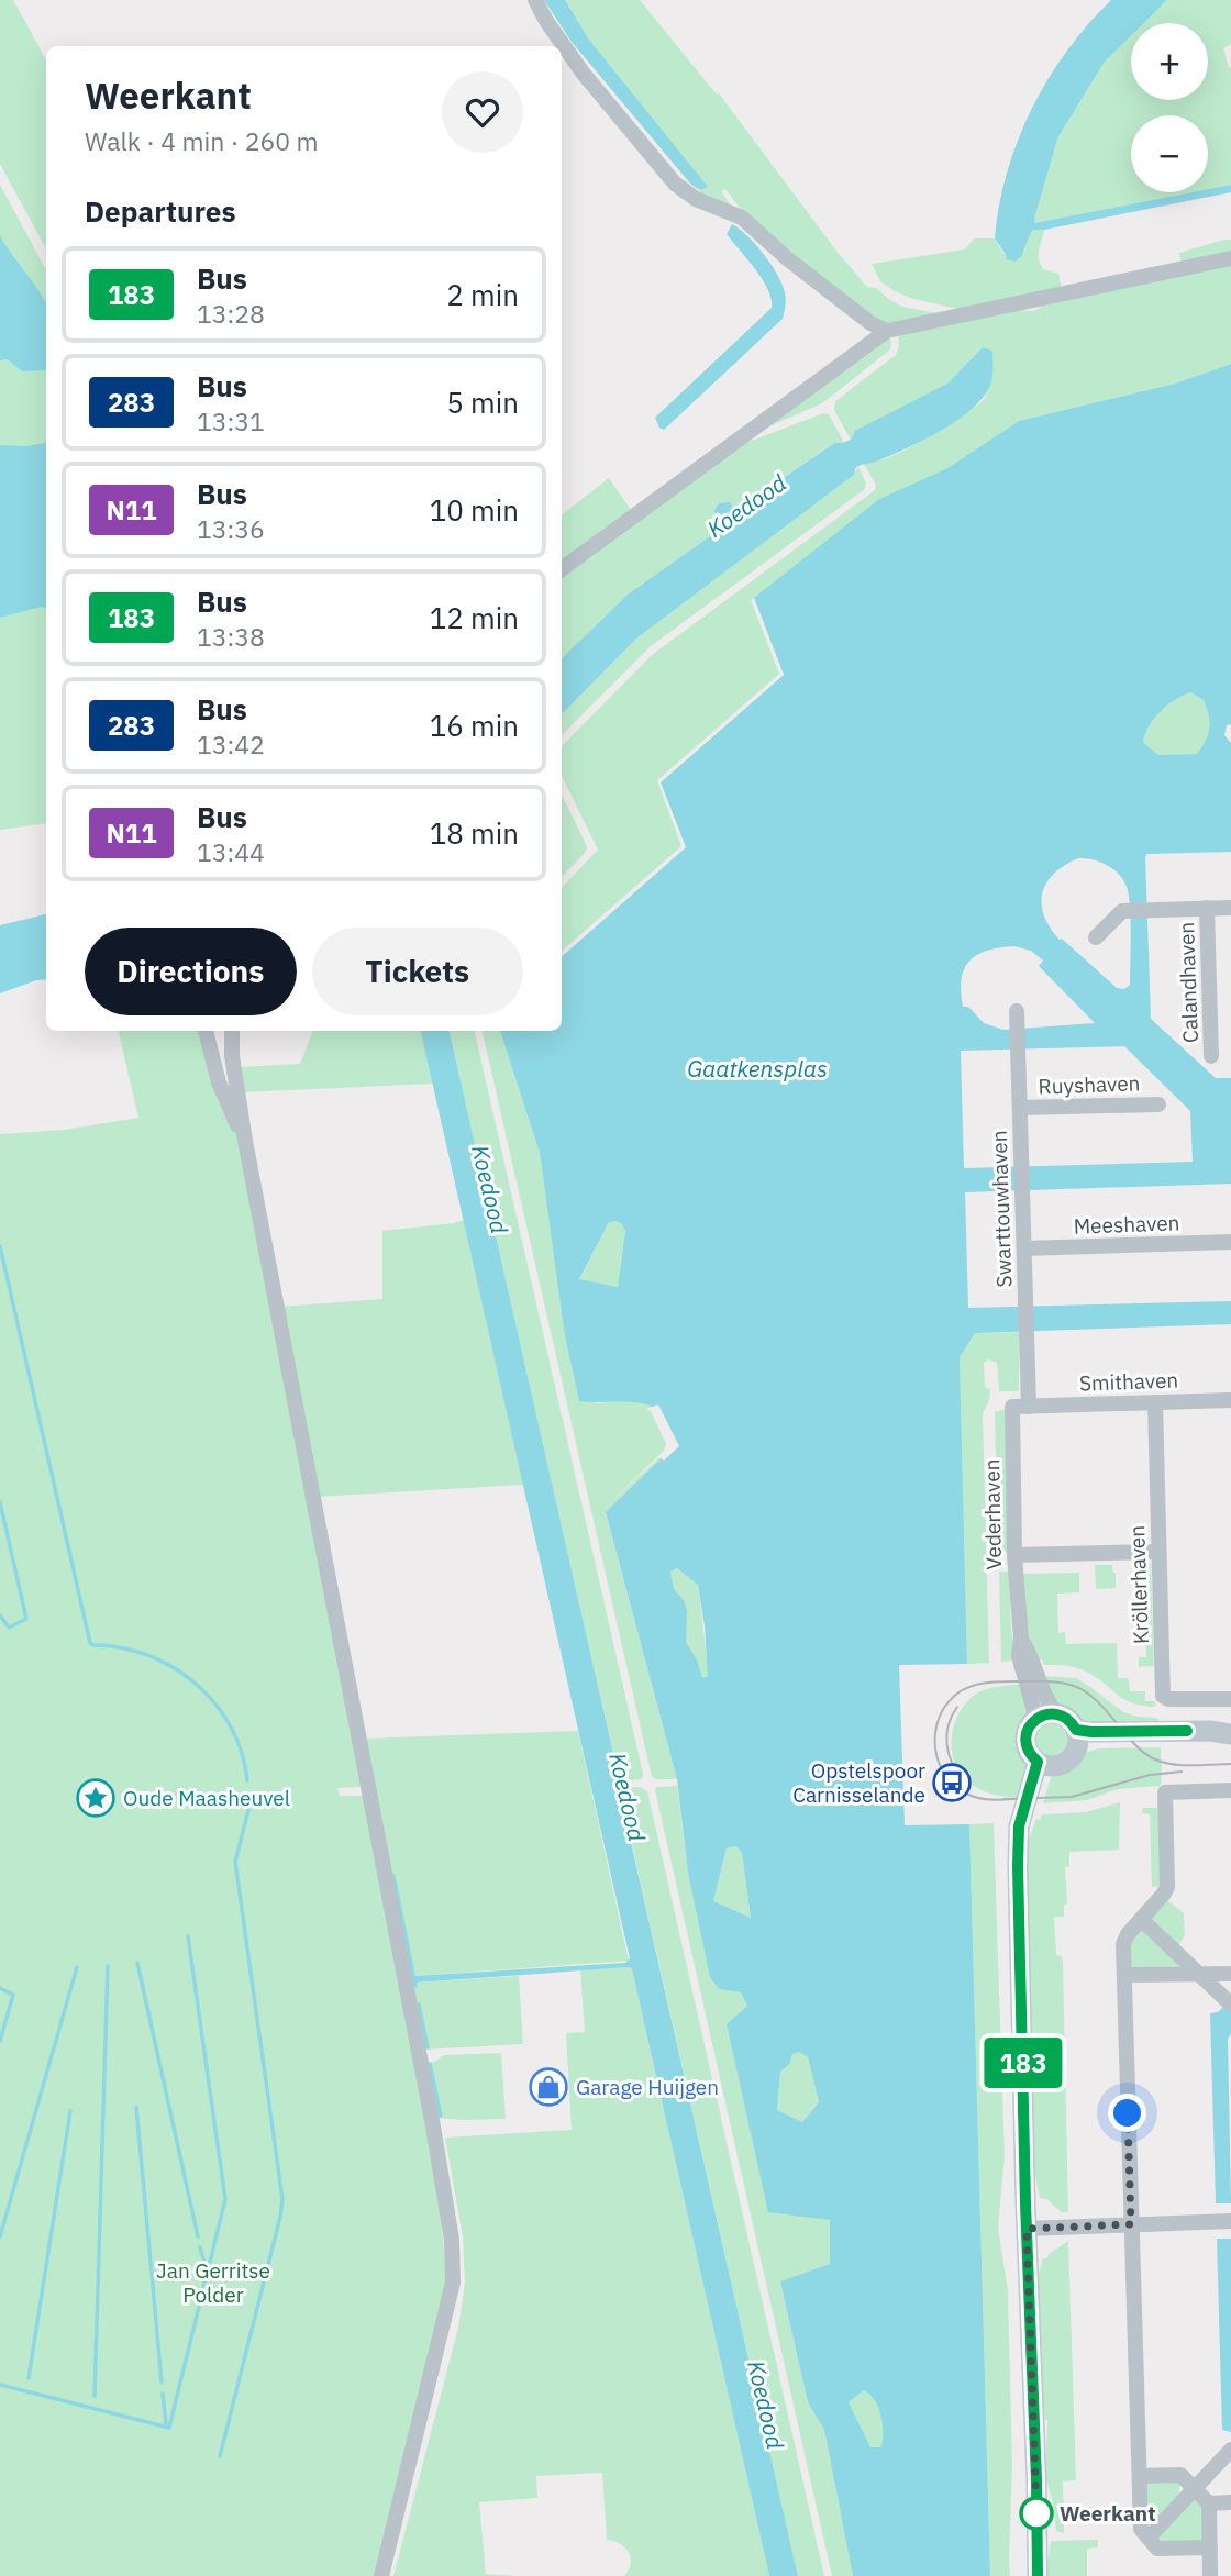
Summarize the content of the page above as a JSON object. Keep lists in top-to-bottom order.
{
  "streets": {
    "street": [
      "Calandhaven",
      "Ruyshaven",
      "Swarttouwhaven",
      "Meeshaven",
      "Smithaven",
      "Vederhaven",
      "Kröllerhaven"
    ]
  },
  "crossings": [
    ["Ruyshaven", "Swarttouwhaven"],
    ["Swarttouwhaven", "Meeshaven"],
    ["Swarttouwhaven", "Smithaven"],
    ["Swarttouwhaven", "Vederhaven"],
    ["Smithaven", "Vederhaven"],
    ["Smithaven", "Kröllerhaven"]
  ],
  "water": ["Koedood", "Gaatkensplas"],
  "parks": ["Jan Gerritse Polder"],
  "places": {
    "bus stop": ["Opstelspoor Carnisselande"],
    "place": ["Oude Maasheuvel"],
    "shop": ["Garage Huijgen"],
    "other": ["Weerkant"]
  },
  "lines": ["bus line 183"],
  "page": {
    "on_map": "183",
    "map_buttons": ["+", "−"],
    "heading": [
      ["Weerkant", "Walk · 4 min · 260 m"],
      "Departures"
    ],
    "list": [
      {
        "mark": "183",
        "name": "Bus",
        "note": "13:28",
        "value": "2 min"
      },
      {
        "mark": "283",
        "name": "Bus",
        "note": "13:31",
        "value": "5 min"
      },
      {
        "mark": "N11",
        "name": "Bus",
        "note": "13:36",
        "value": "10 min"
      },
      {
        "mark": "183",
        "name": "Bus",
        "note": "13:38",
        "value": "12 min"
      },
      {
        "mark": "283",
        "name": "Bus",
        "note": "13:42",
        "value": "16 min"
      },
      {
        "mark": "N11",
        "name": "Bus",
        "note": "13:44",
        "value": "18 min"
      }
    ],
    "buttons": ["Directions", "Tickets"]
  }
}
